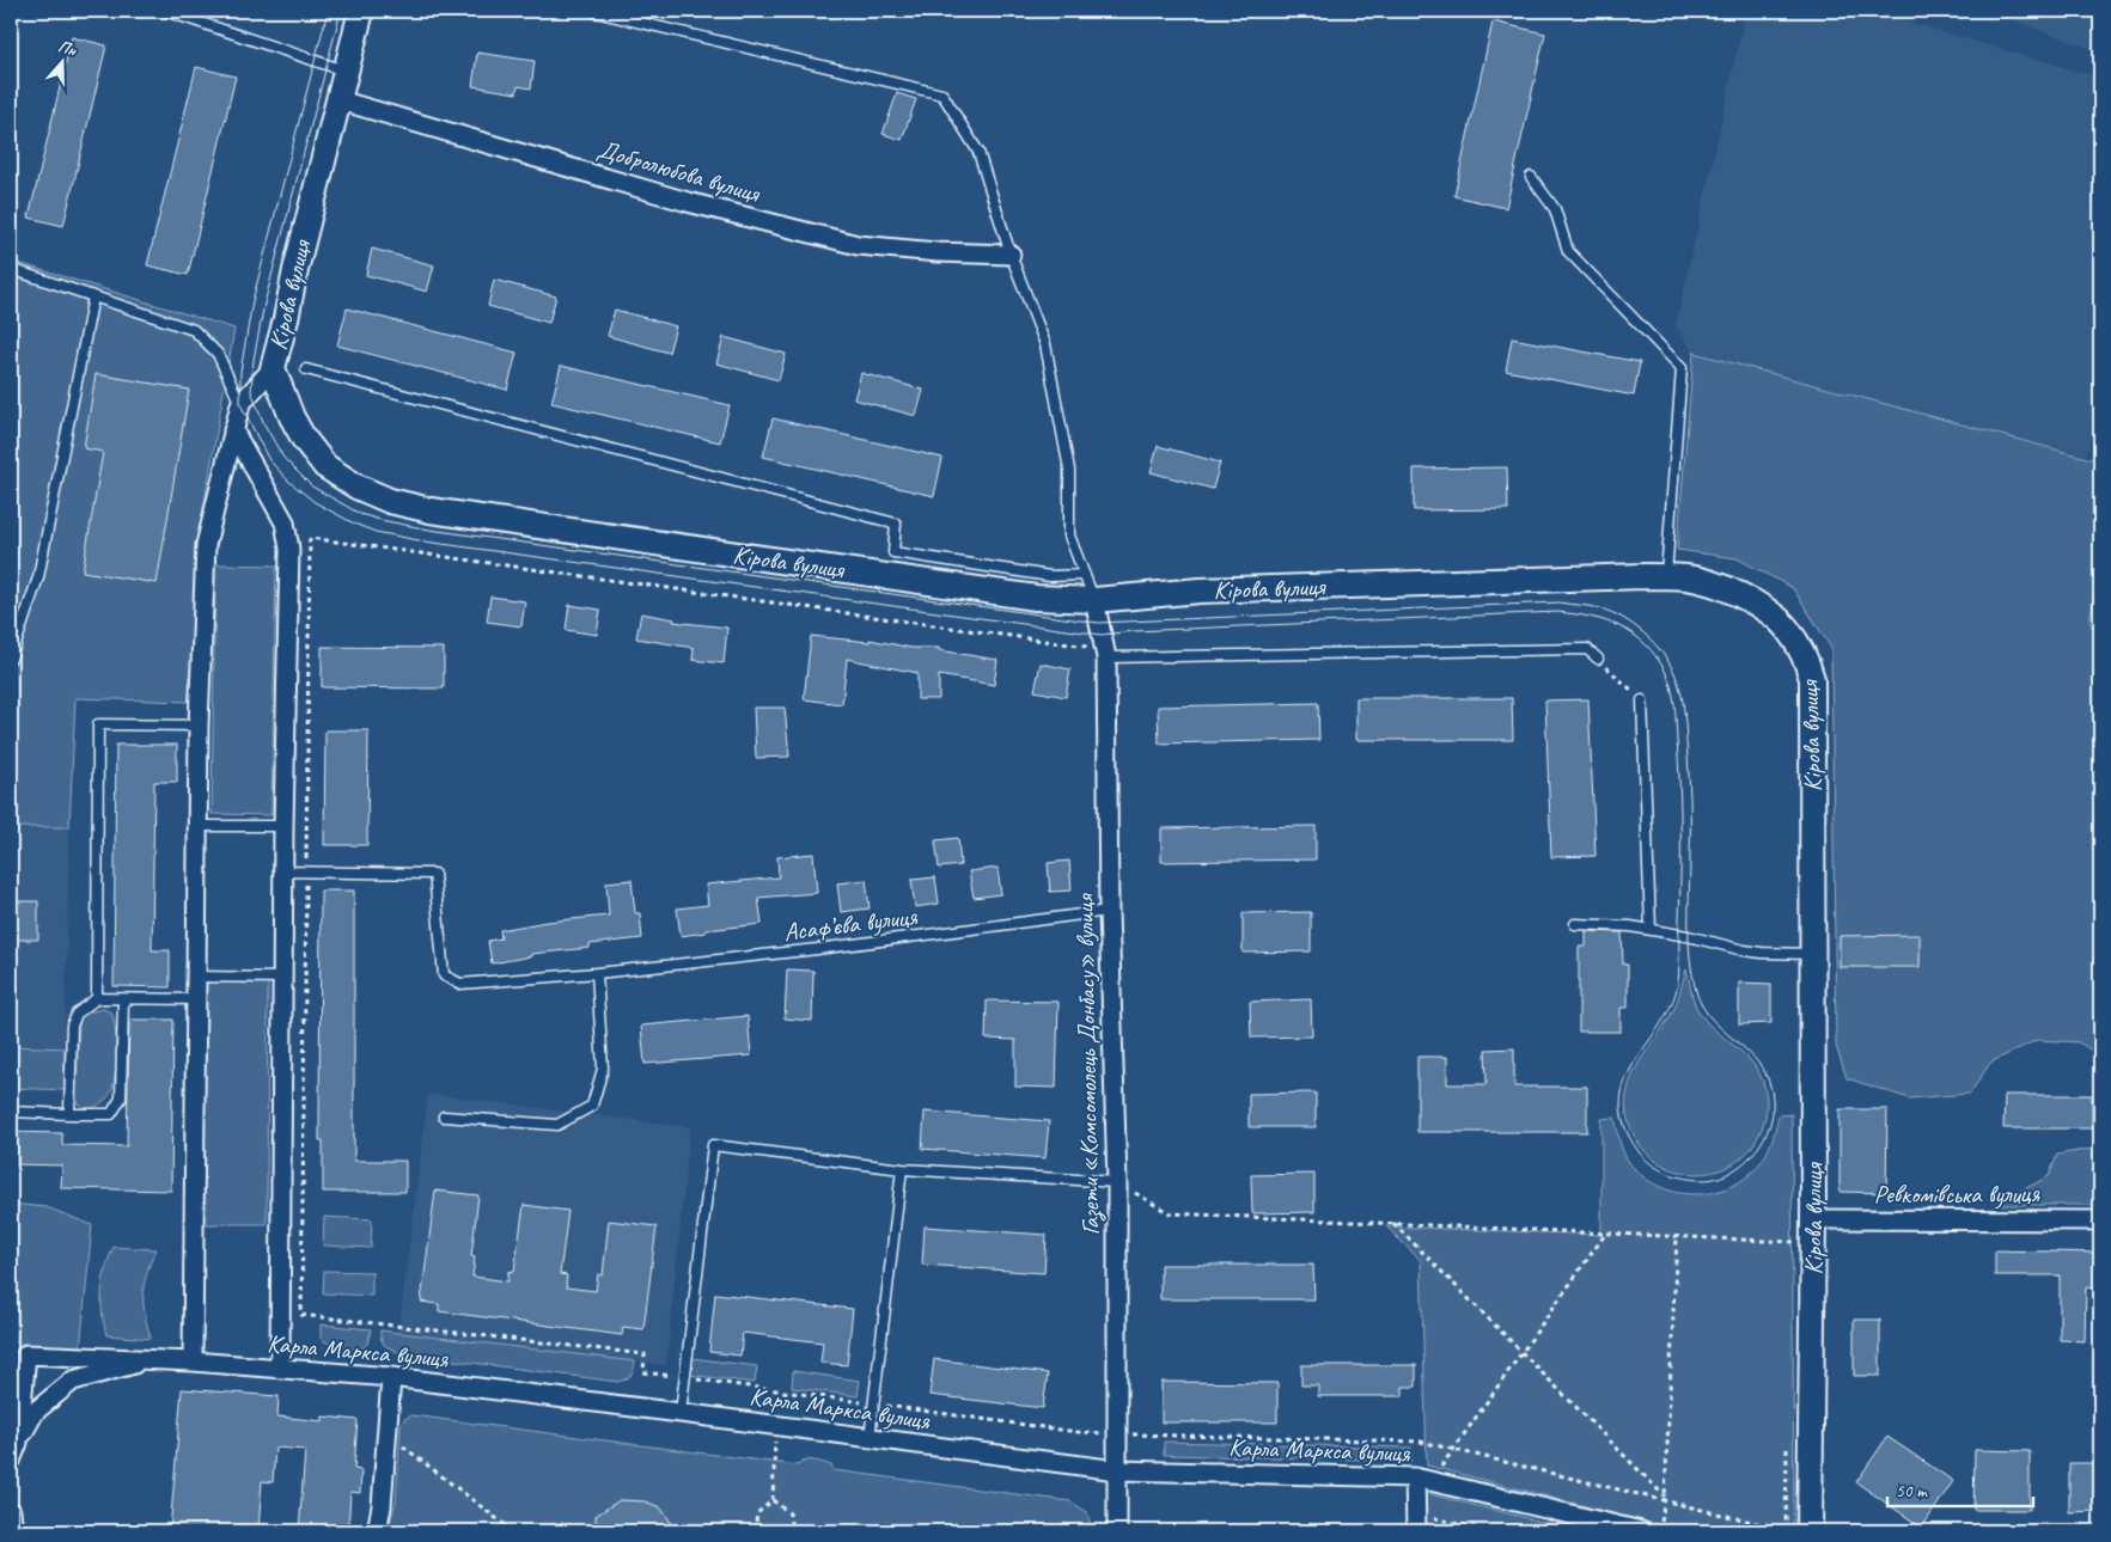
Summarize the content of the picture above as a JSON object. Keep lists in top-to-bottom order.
{
  "streets": {
    "main road": ["Кірова вулиця"],
    "street": [
      "Добролюбова вулиця",
      "Газети «Комсомолець Донбасу» вулиця",
      "Ревкомівська вулиця",
      "Карла Маркса вулиця"
    ],
    "lane": ["Асаф’єва вулиця"]
  },
  "crossings": [
    ["Добролюбова вулиця", "Кірова вулиця"],
    ["Кірова вулиця", "Газети «Комсомолець Донбасу» вулиця"],
    ["Кірова вулиця", "Ревкомівська вулиця"],
    ["Асаф’єва вулиця", "Газети «Комсомолець Донбасу» вулиця"],
    ["Газети «Комсомолець Донбасу» вулиця", "Карла Маркса вулиця"]
  ],
  "scale_bar": "50 m",
  "north": "top"
}
